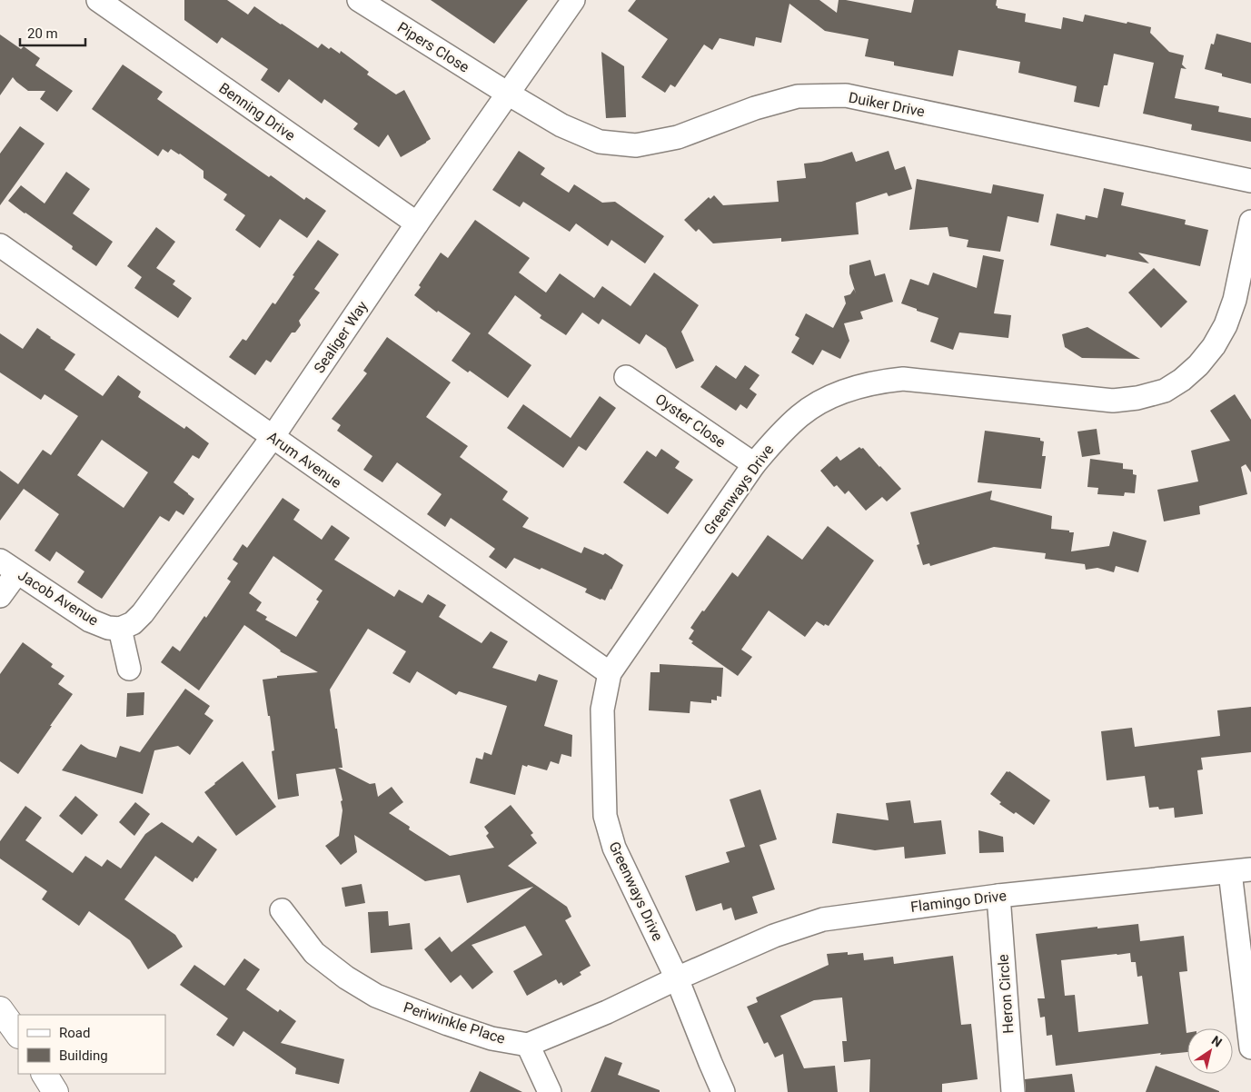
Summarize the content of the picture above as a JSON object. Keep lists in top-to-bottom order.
{
  "streets": {
    "street": [
      "Pipers Close",
      "Duiker Drive",
      "Benning Drive",
      "Sealiger Way",
      "Oyster Close",
      "Arum Avenue",
      "Greenways Drive",
      "Jacob Avenue",
      "Flamingo Drive",
      "Heron Circle",
      "Periwinkle Place"
    ]
  },
  "crossings": [
    ["Pipers Close", "Duiker Drive"],
    ["Pipers Close", "Sealiger Way"],
    ["Duiker Drive", "Sealiger Way"],
    ["Benning Drive", "Sealiger Way"],
    ["Sealiger Way", "Arum Avenue"],
    ["Sealiger Way", "Jacob Avenue"],
    ["Oyster Close", "Greenways Drive"],
    ["Arum Avenue", "Greenways Drive"],
    ["Greenways Drive", "Flamingo Drive"],
    ["Flamingo Drive", "Heron Circle"]
  ],
  "legend": ["Road", "Building"],
  "scale_bar": "20 m",
  "north": "top right"
}
